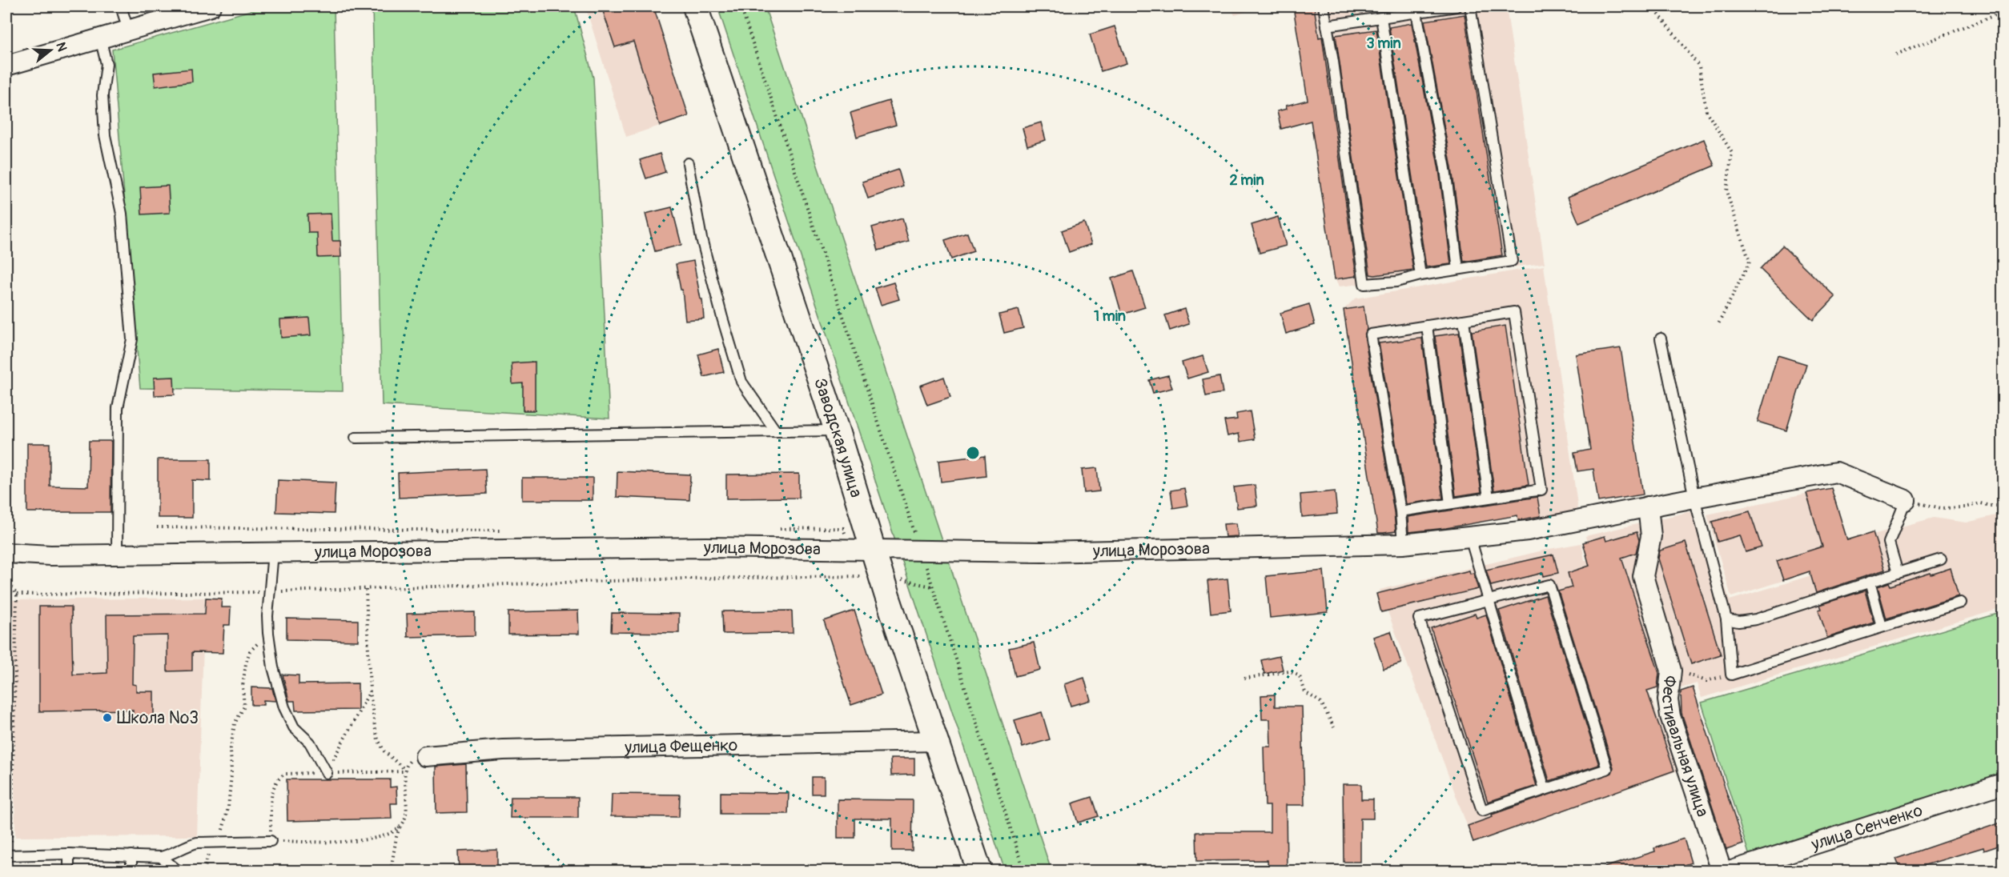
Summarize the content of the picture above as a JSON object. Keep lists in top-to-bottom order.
{
  "streets": {
    "street": [
      "Заводская улица",
      "улица Морозова",
      "Фестивальная улица",
      "улица Фещенко",
      "улица Сенченко"
    ]
  },
  "crossings": [
    ["Заводская улица", "улица Морозова"],
    ["Заводская улица", "улица Фещенко"],
    ["улица Морозова", "Фестивальная улица"]
  ],
  "places": ["Школа №3"],
  "north": "right",
  "rings": ["3 min", "2 min", "1 min"]
}
